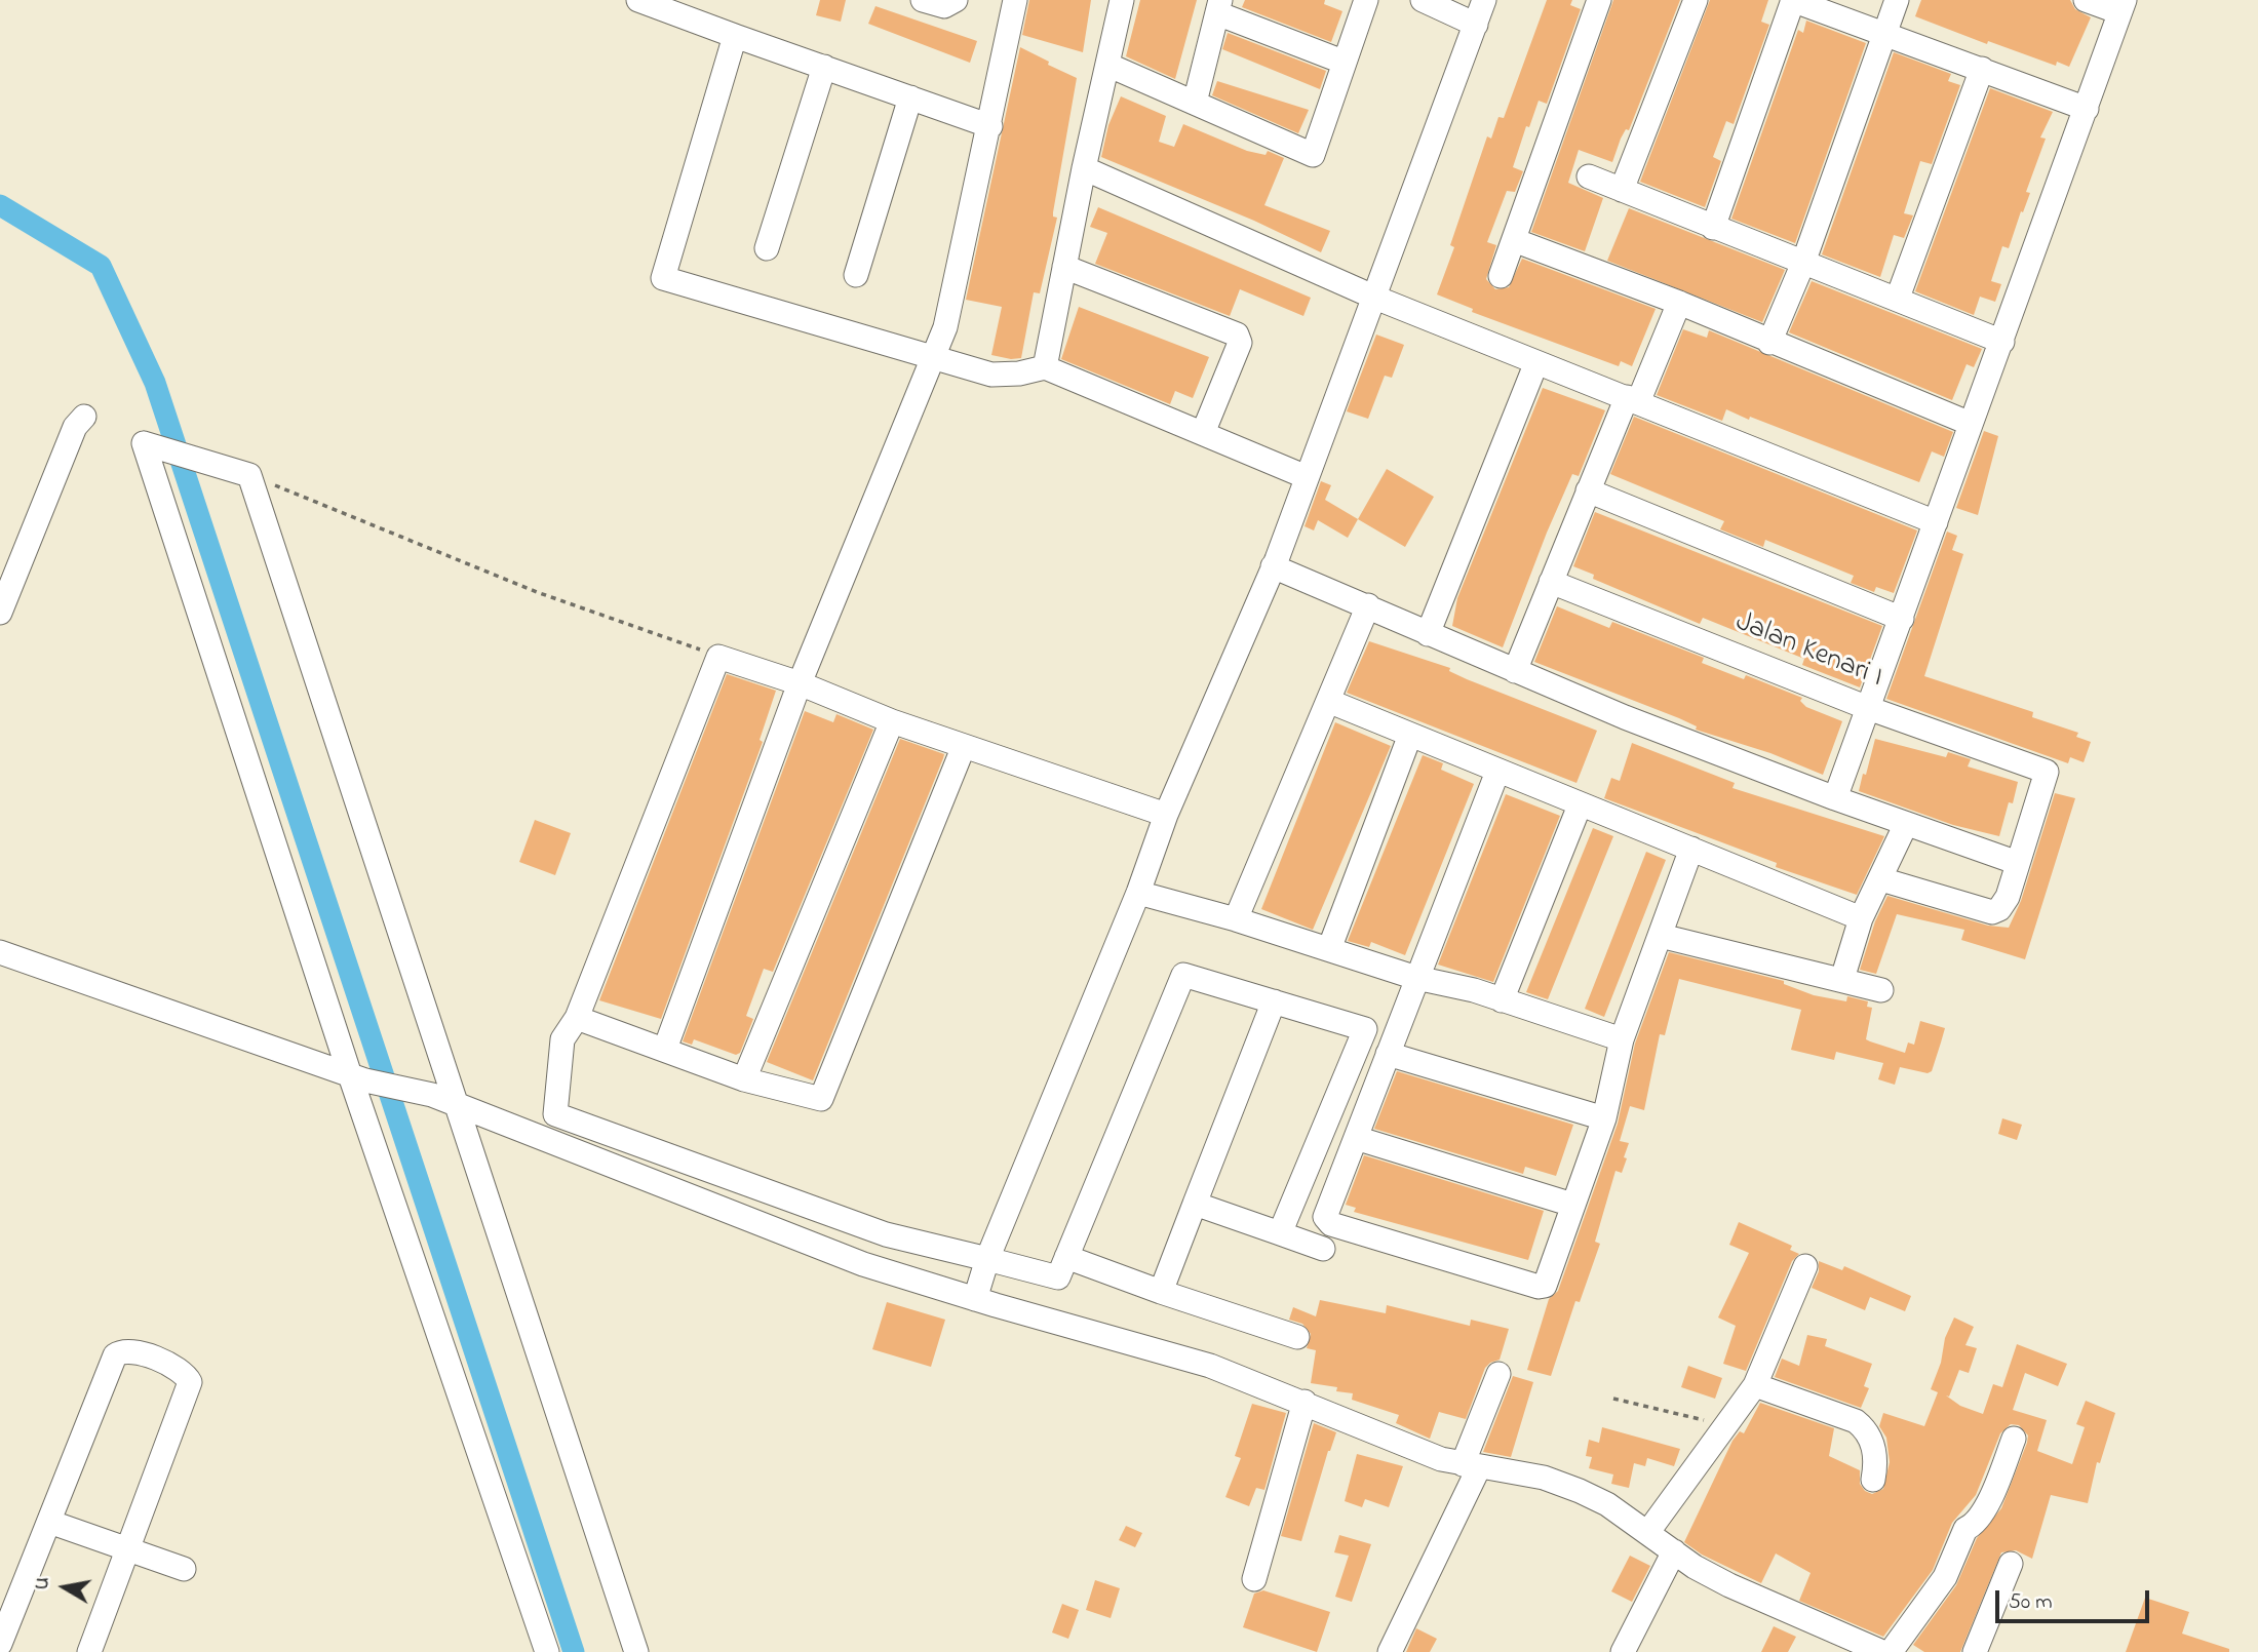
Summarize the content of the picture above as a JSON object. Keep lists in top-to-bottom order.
{
  "streets": {
    "street": ["Jalan Kenari I"]
  },
  "scale_bar": "50 m",
  "north": "left"
}
